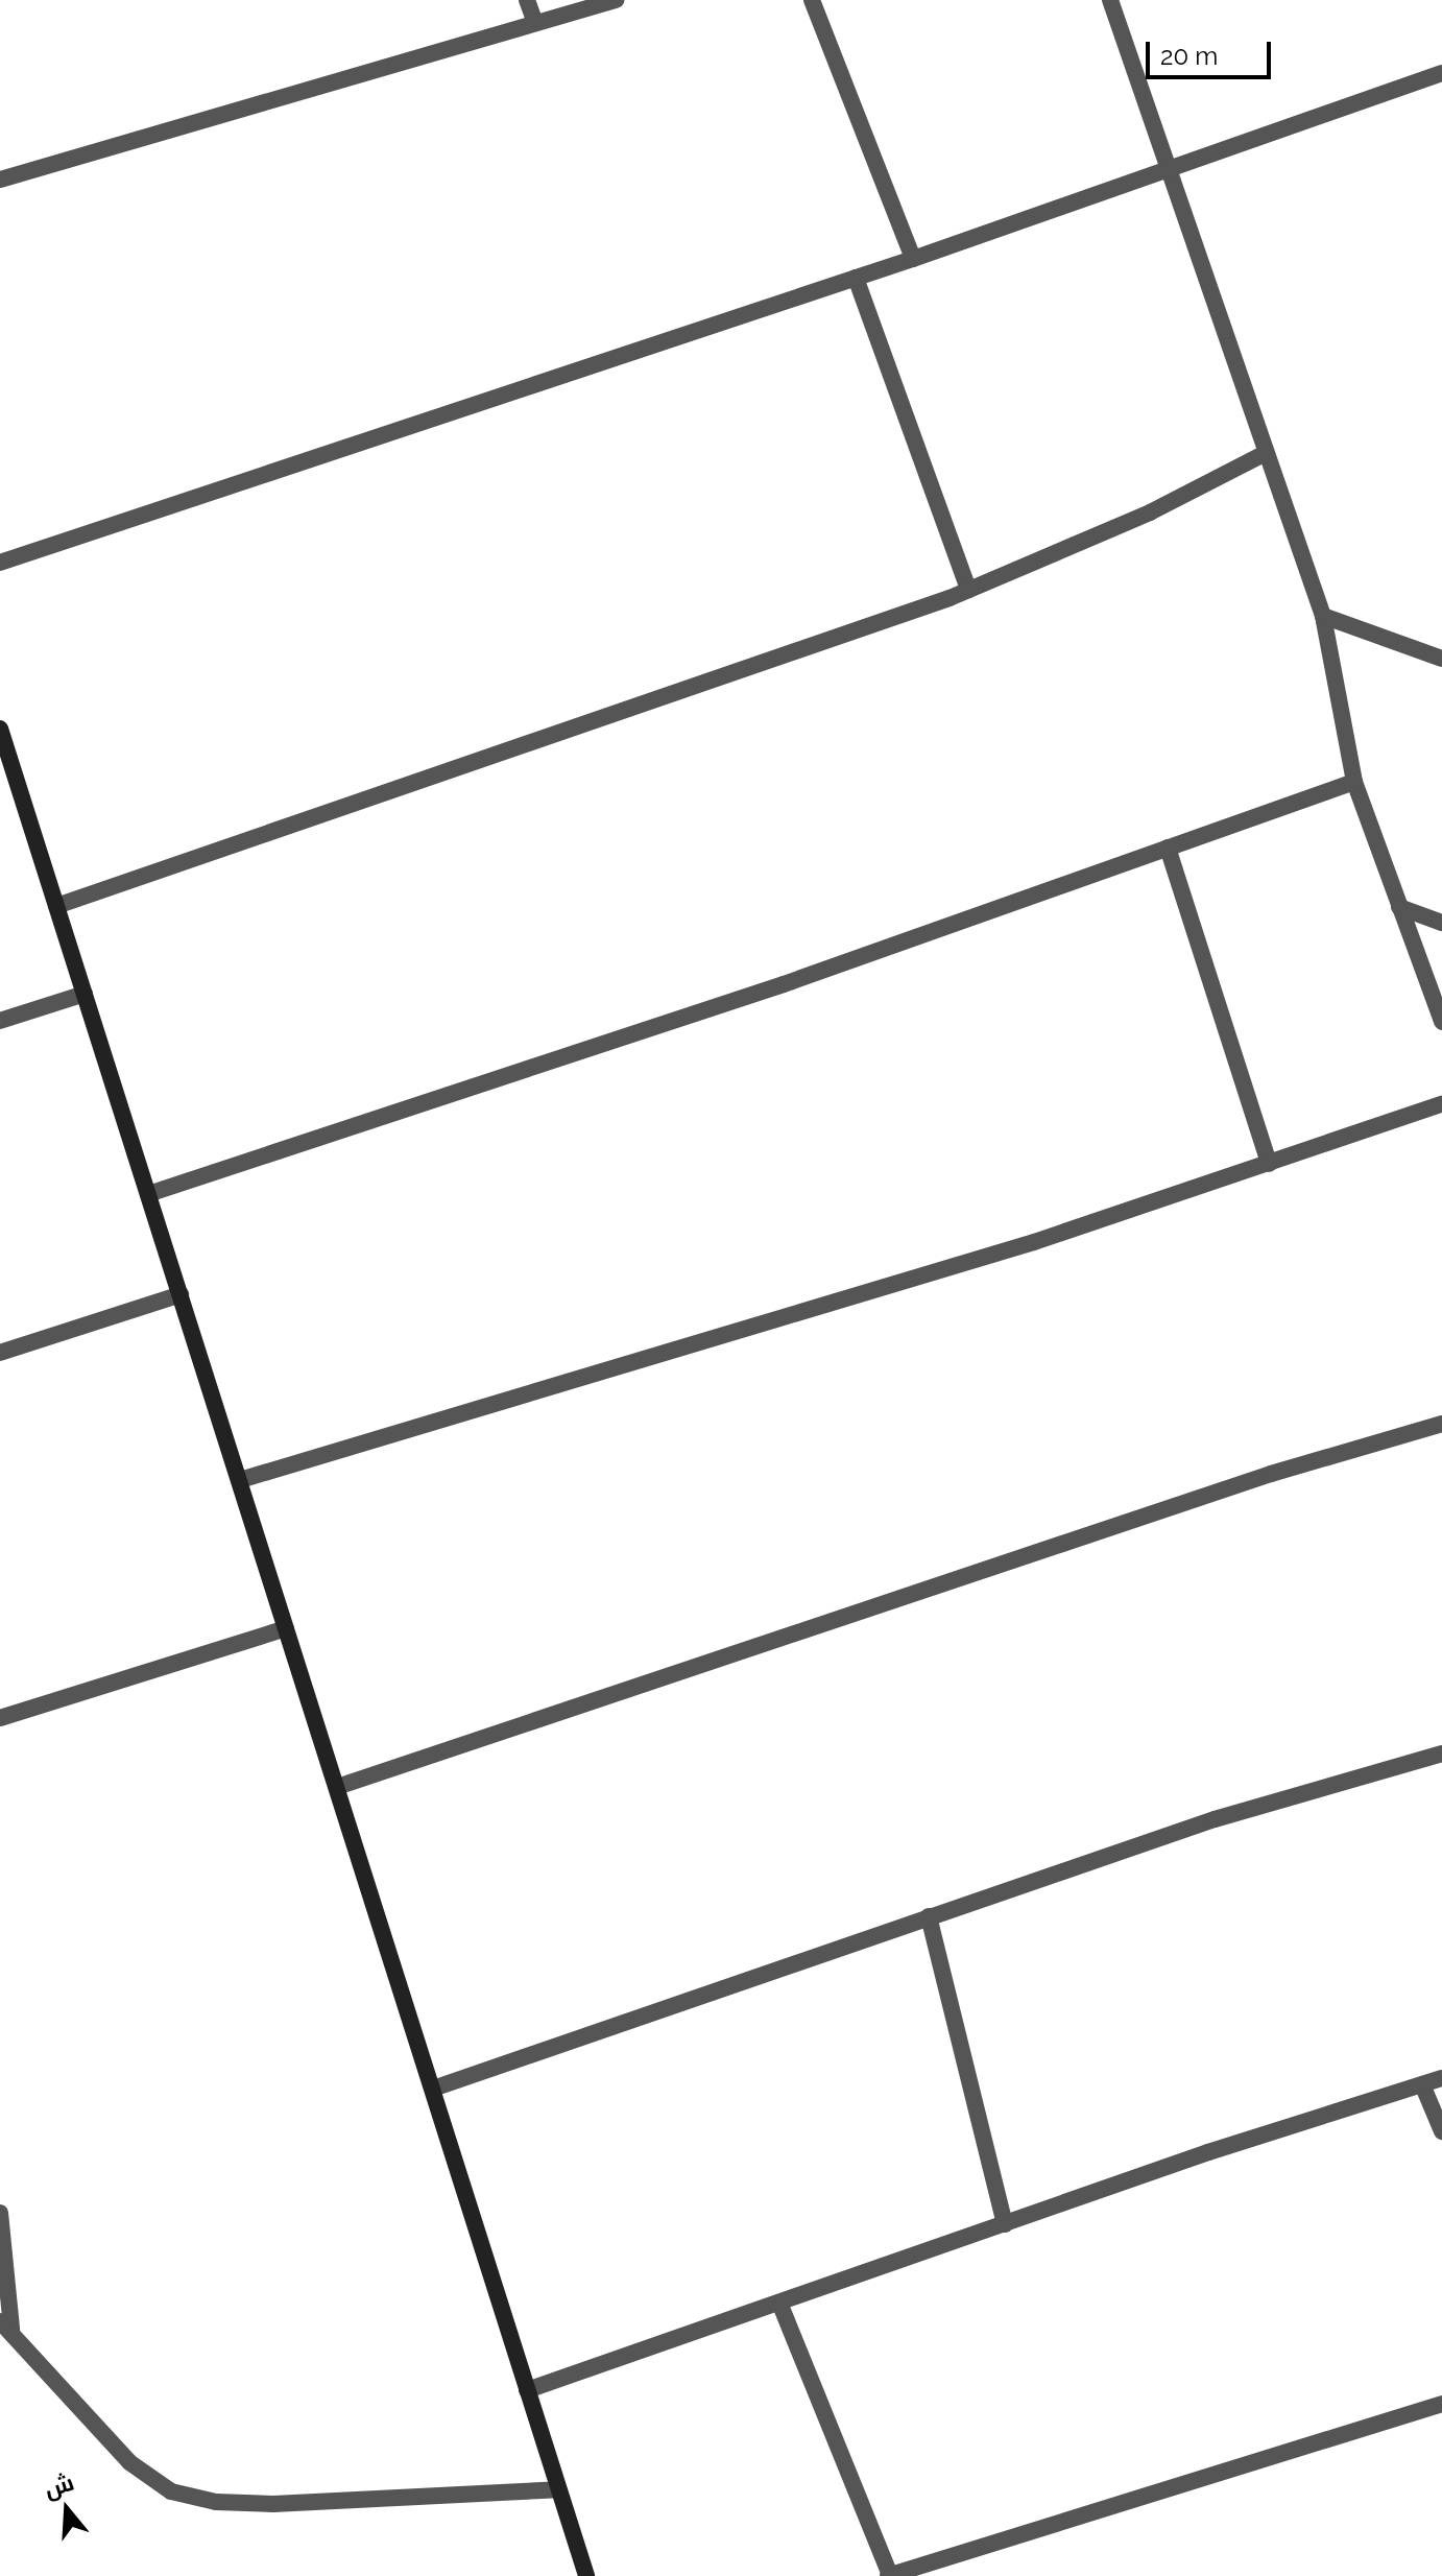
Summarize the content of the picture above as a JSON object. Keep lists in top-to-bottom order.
{
  "scale_bar": "20 m",
  "north": "top"
}
